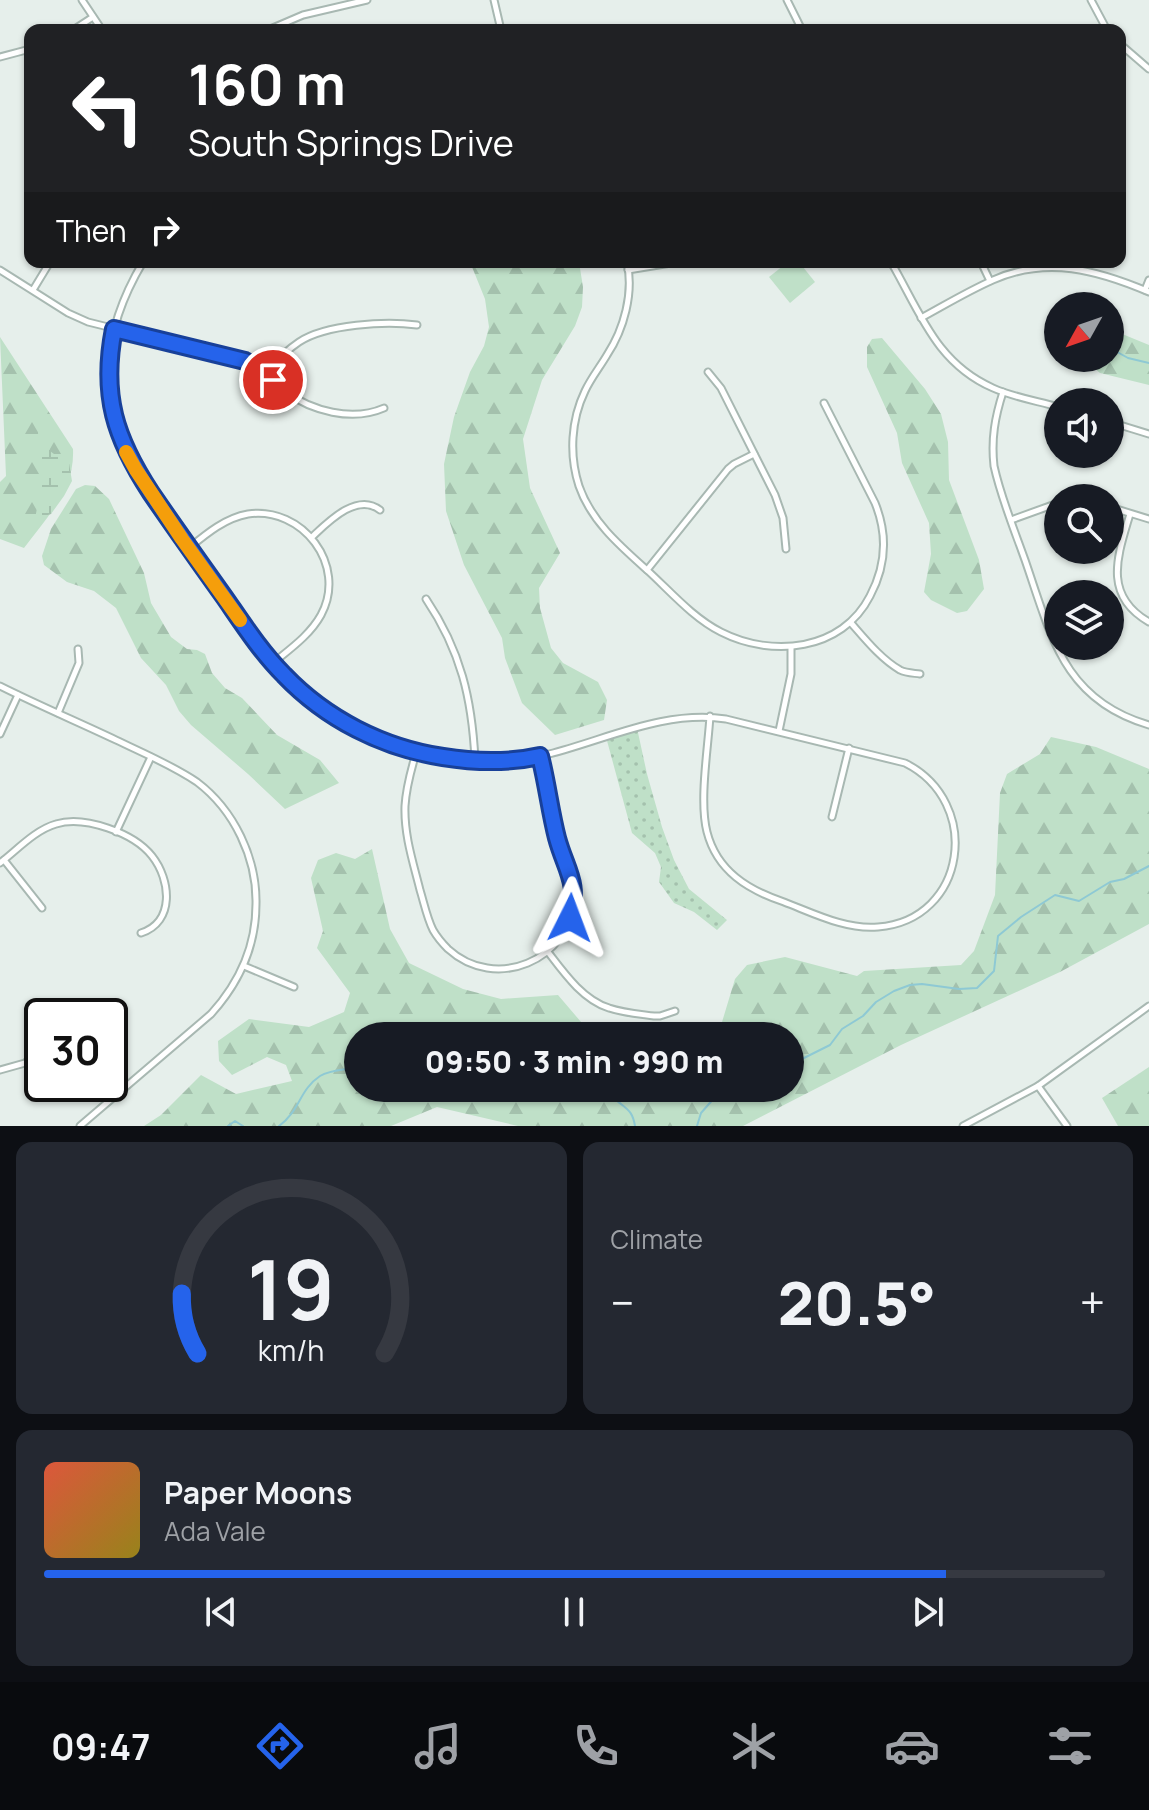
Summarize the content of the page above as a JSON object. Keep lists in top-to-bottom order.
{
  "north": "bottom left",
  "page": {
    "turn": ["160 m", "South Springs Drive"],
    "then": "Then",
    "limit": "30",
    "trip": "09:50 · 3 min · 990 m",
    "tile": "Climate",
    "heat": ["−", "20.5°", "+"],
    "song": ["Paper Moons", "Ada Vale"],
    "tabs": "09:47",
    "gauge": ["19", "km/h"]
  }
}
